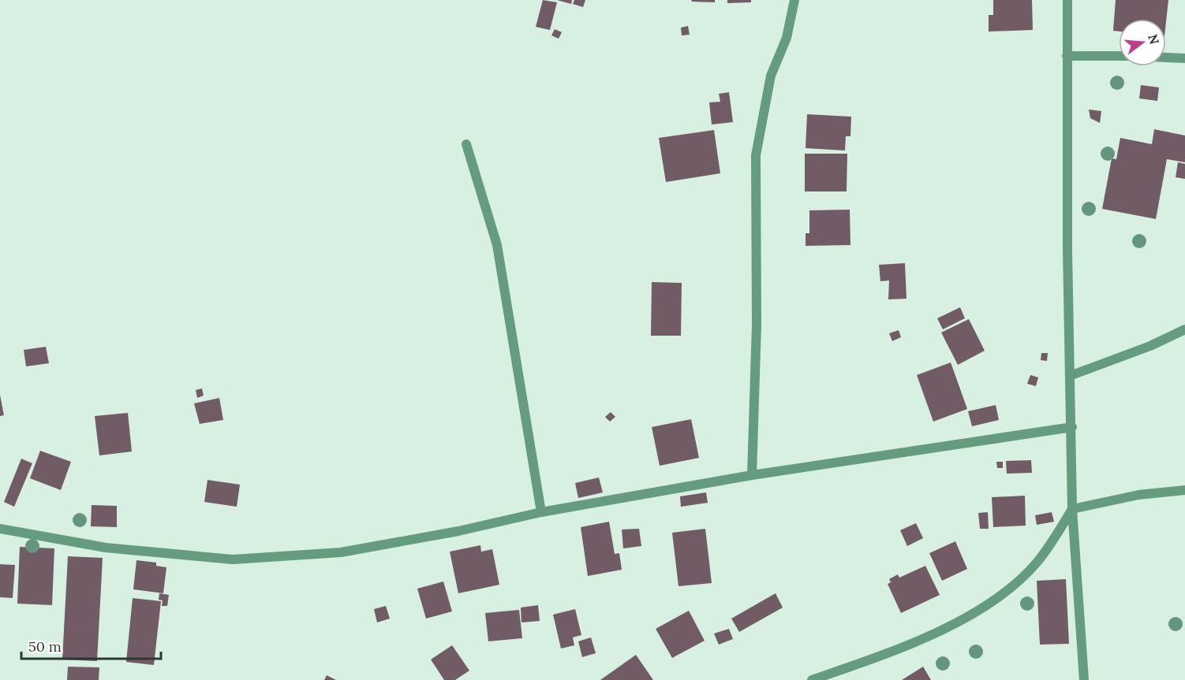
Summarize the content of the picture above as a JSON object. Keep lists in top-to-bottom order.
{
  "scale_bar": "50 m",
  "north": "right"
}
